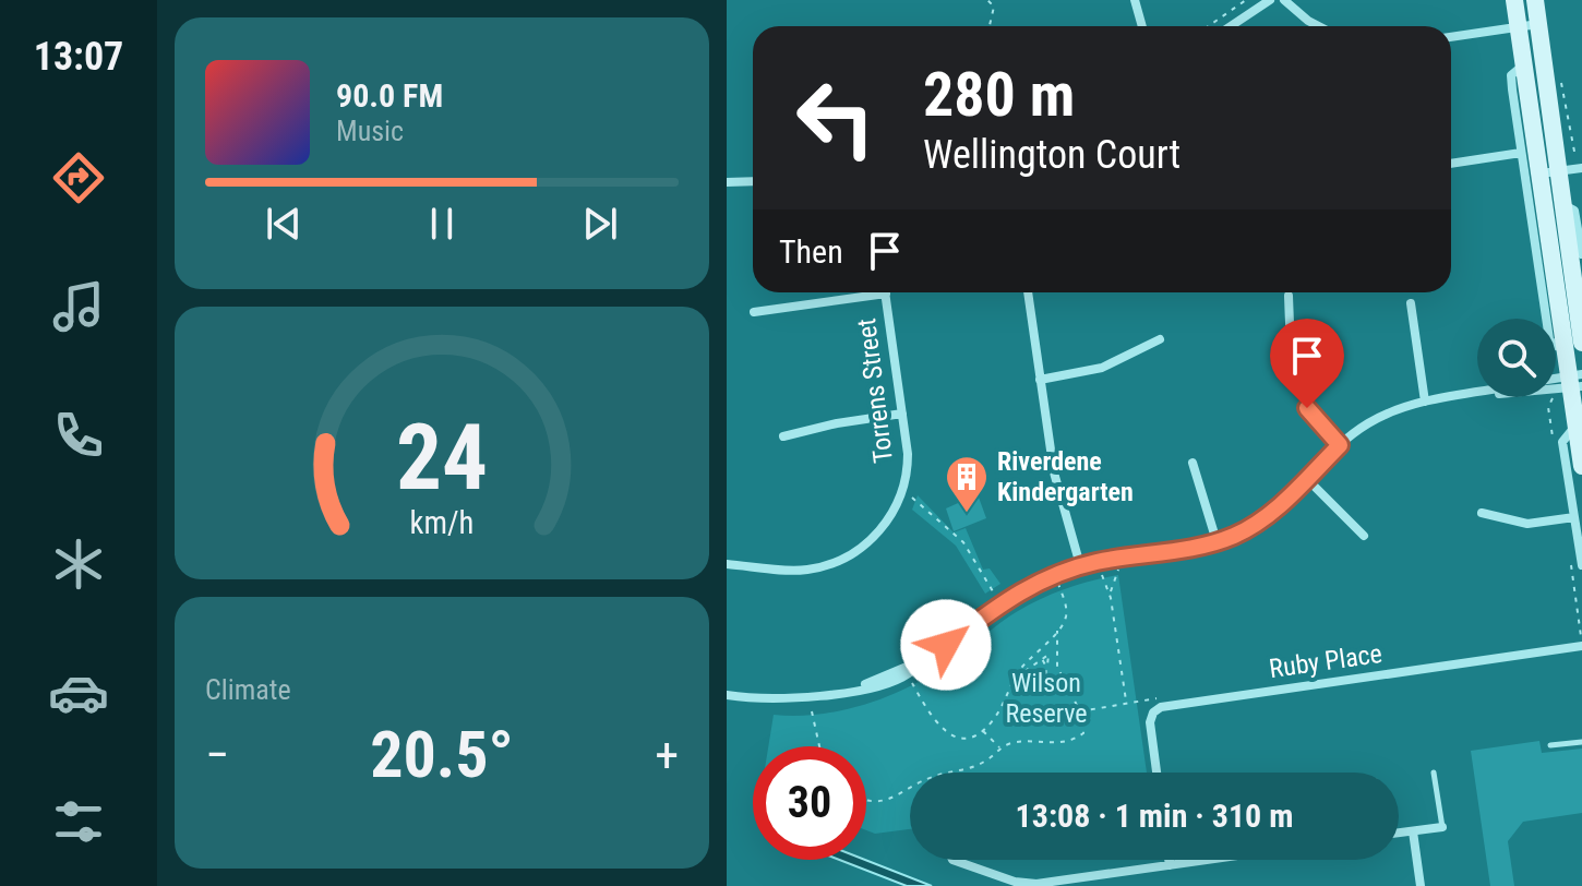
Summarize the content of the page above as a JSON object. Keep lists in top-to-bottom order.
{
  "streets": {
    "street": ["Torrens Street", "Ruby Place"]
  },
  "parks": ["Wilson Reserve"],
  "places": {
    "building": ["Riverdene Kindergarten"]
  },
  "page": {
    "tabs": "13:07",
    "turn": ["280 m", "Wellington Court"],
    "song": ["90.0 FM", "Music"],
    "then": "Then",
    "tile": "Climate",
    "heat": ["−", "20.5°", "+"],
    "limit": "30",
    "trip": "13:08 · 1 min · 310 m",
    "gauge": ["24", "km/h"]
  }
}
